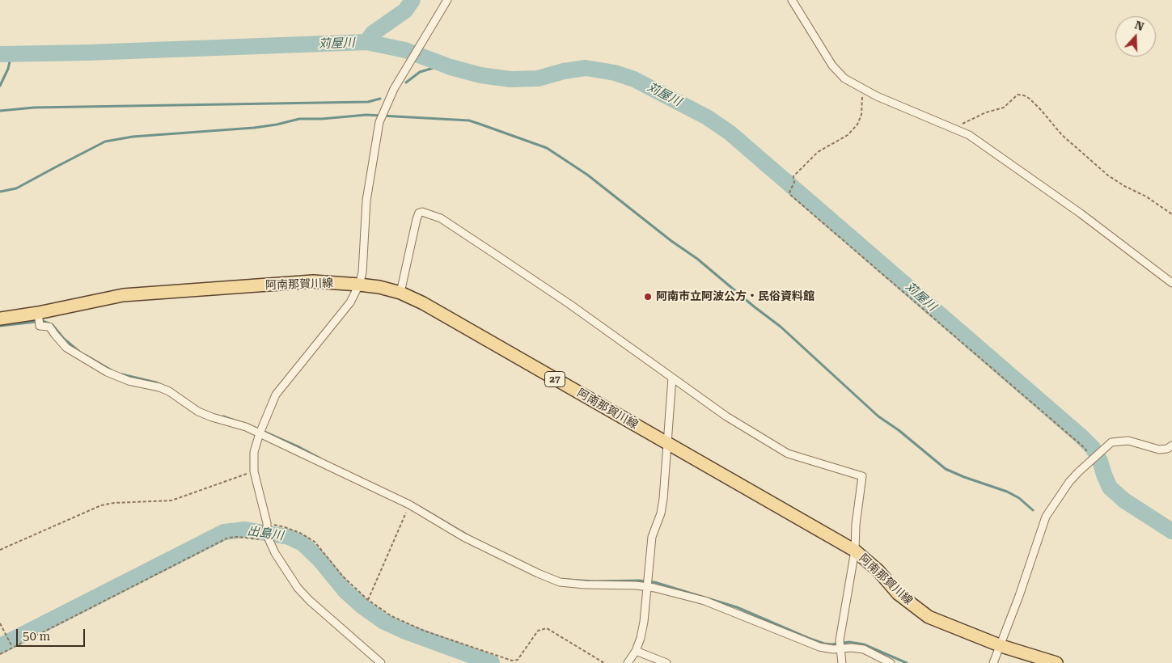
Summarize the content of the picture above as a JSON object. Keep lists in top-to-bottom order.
{
  "streets": {
    "main road": ["阿南那賀川線", "27"]
  },
  "water": ["苅屋川", "出島川"],
  "places": ["阿南市立阿波公方・民俗資料館"],
  "scale_bar": "50 m",
  "north": "top"
}
